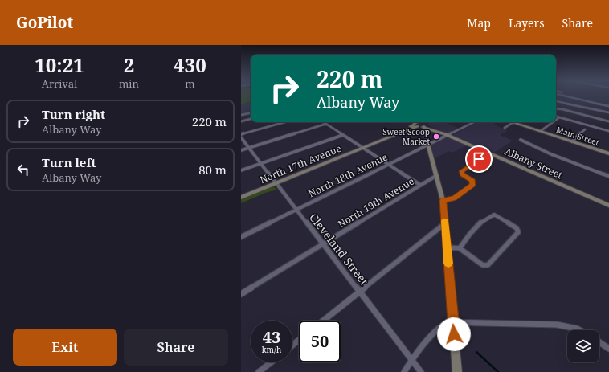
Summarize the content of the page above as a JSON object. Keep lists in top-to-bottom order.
{
  "streets": {
    "main road": ["Main Street", "Albany Street", "North 17th Avenue"],
    "street": ["North 18th Avenue", "North 19th Avenue", "Cleveland Street"]
  },
  "crossings": [
    ["Albany Street", "North 17th Avenue"],
    ["Albany Street", "North 18th Avenue"],
    ["North 17th Avenue", "Cleveland Street"],
    ["North 18th Avenue", "Cleveland Street"],
    ["North 19th Avenue", "Cleveland Street"]
  ],
  "places": ["Sweet Scoop Market"],
  "page": {
    "header": "GoPilot",
    "nav": ["Map", "Layers", "Share"],
    "eta": [
      "10:21",
      "Arrival",
      "2",
      "min",
      "430",
      "m"
    ],
    "turn": ["220 m", "Albany Way"],
    "list": [
      {
        "name": "Turn right",
        "note": "Albany Way",
        "value": "220 m"
      },
      {
        "name": "Turn left",
        "note": "Albany Way",
        "value": "80 m"
      }
    ],
    "speed": "43 km/h",
    "limit": "50",
    "buttons": ["Exit", "Share"]
  }
}
